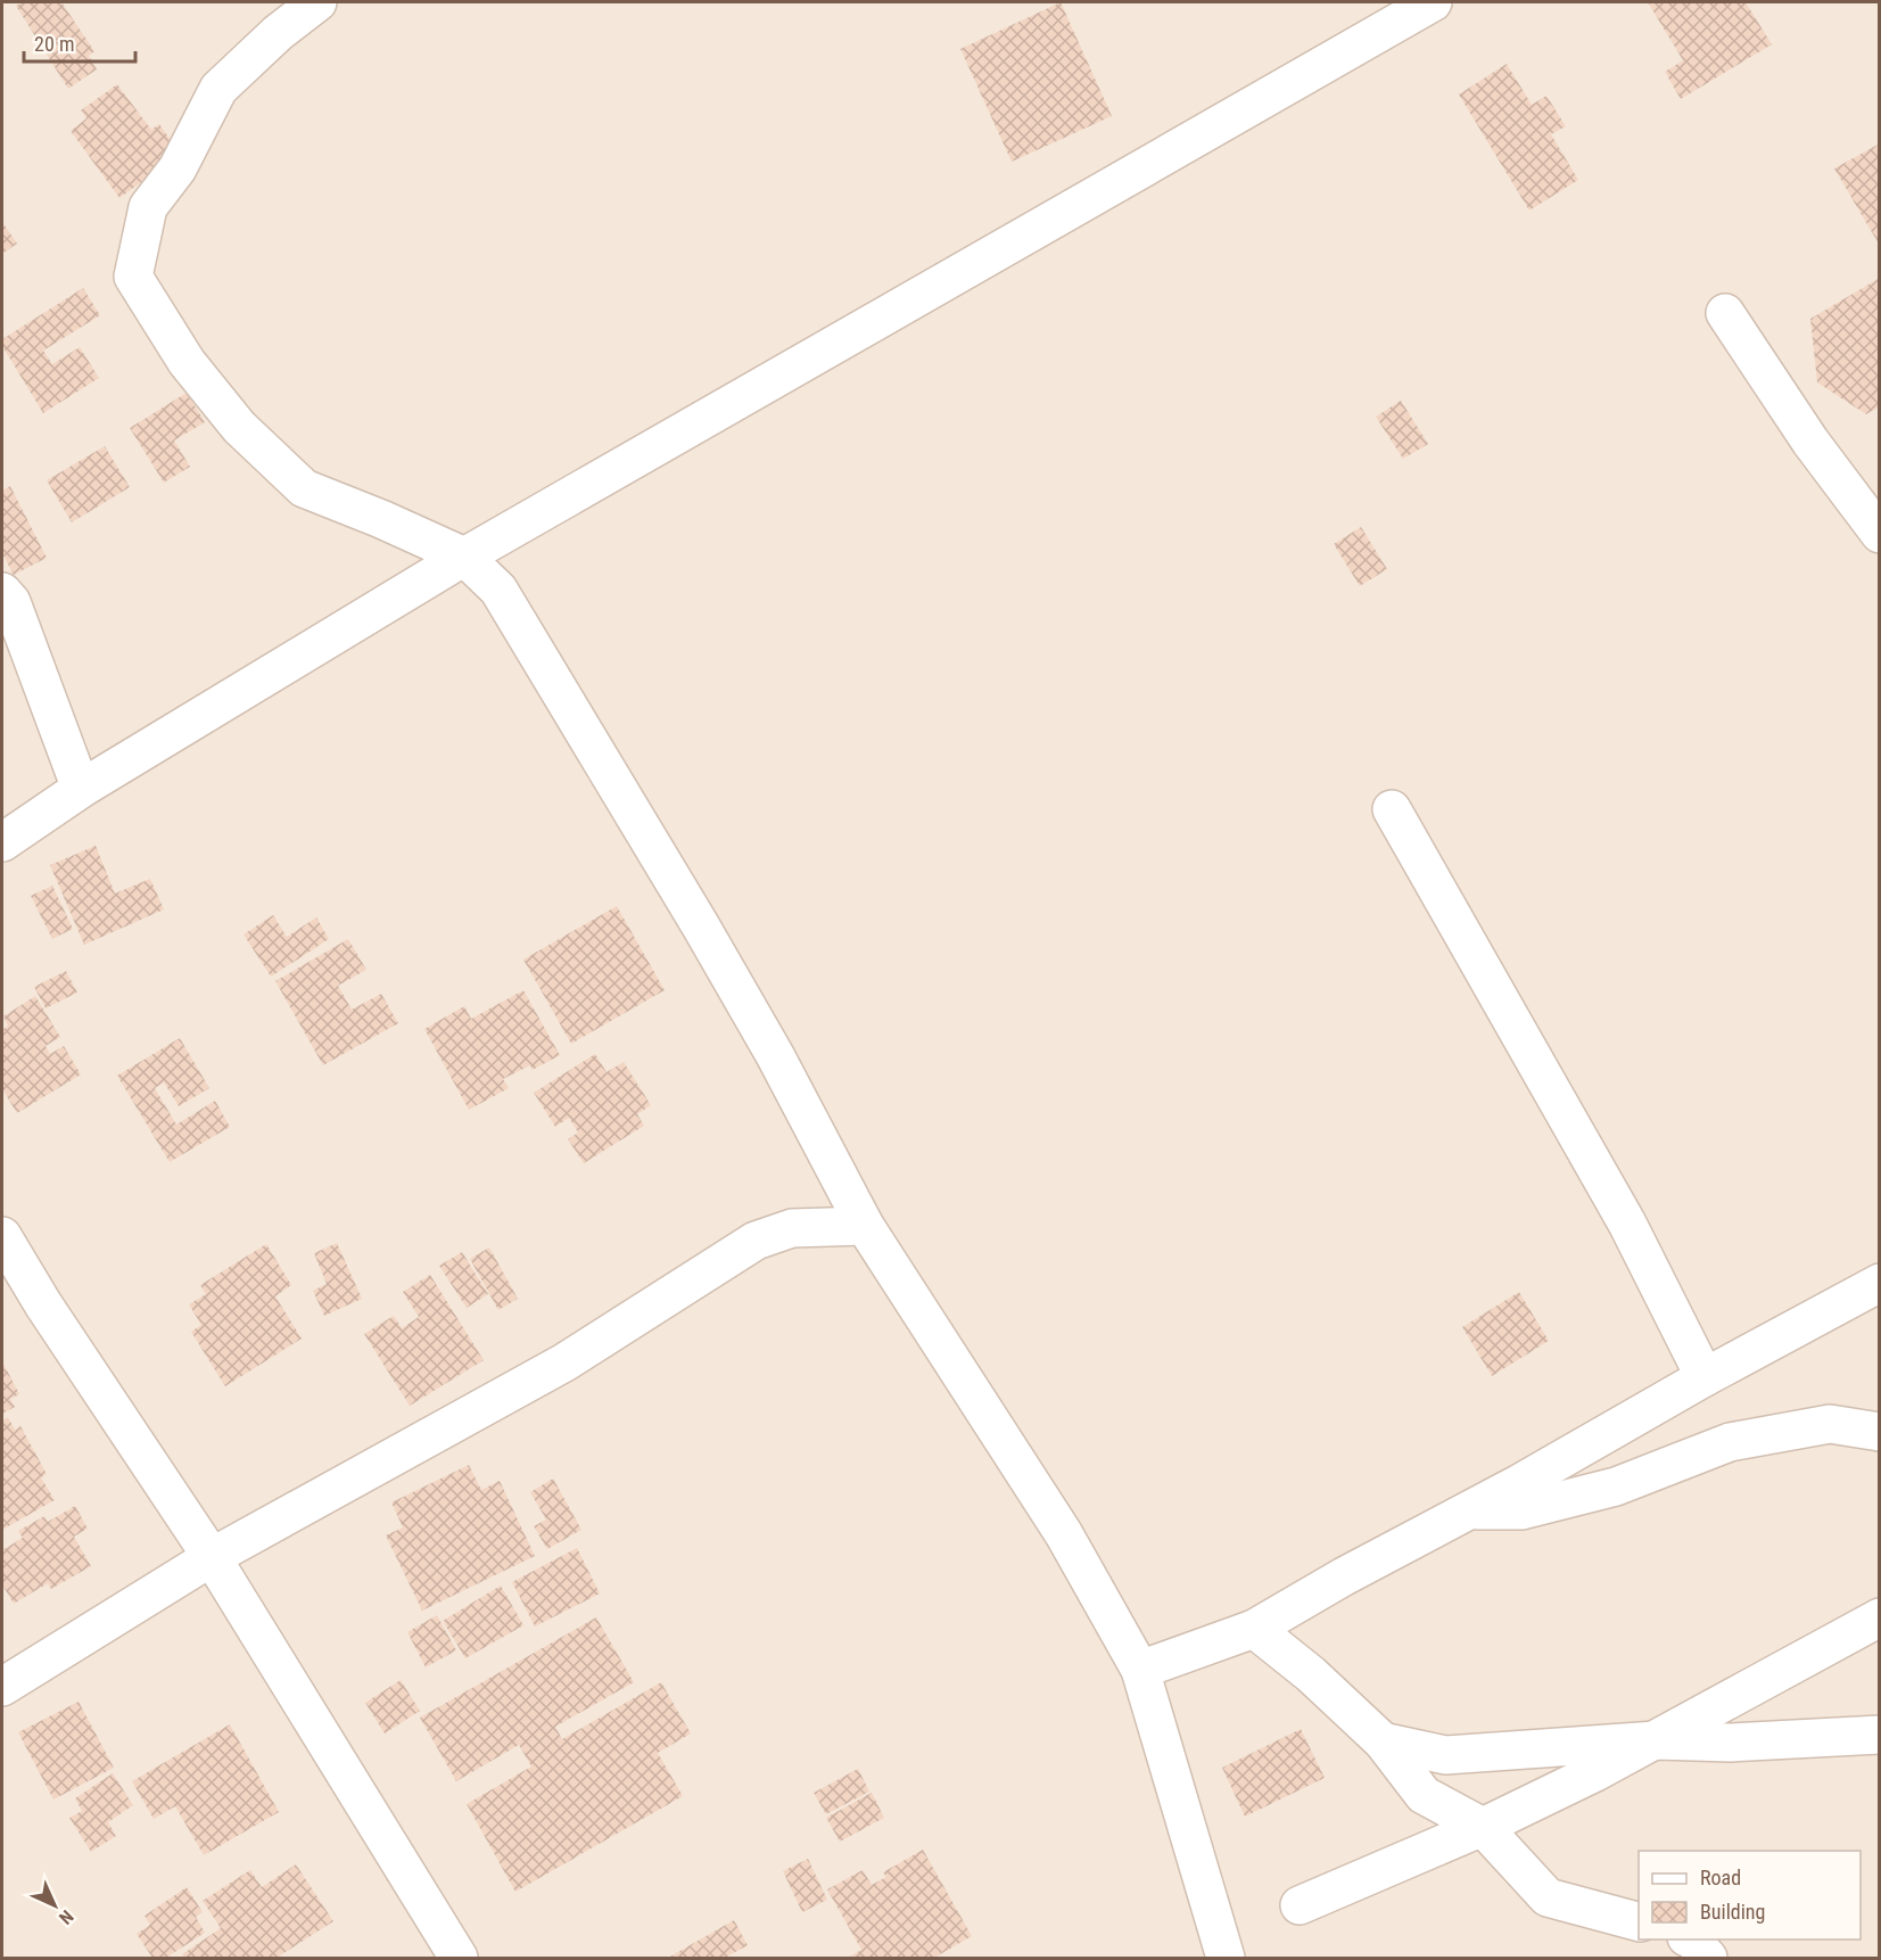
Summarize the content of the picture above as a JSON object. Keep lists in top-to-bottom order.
{
  "legend": ["Road", "Building"],
  "scale_bar": "20 m",
  "north": "bottom right"
}
